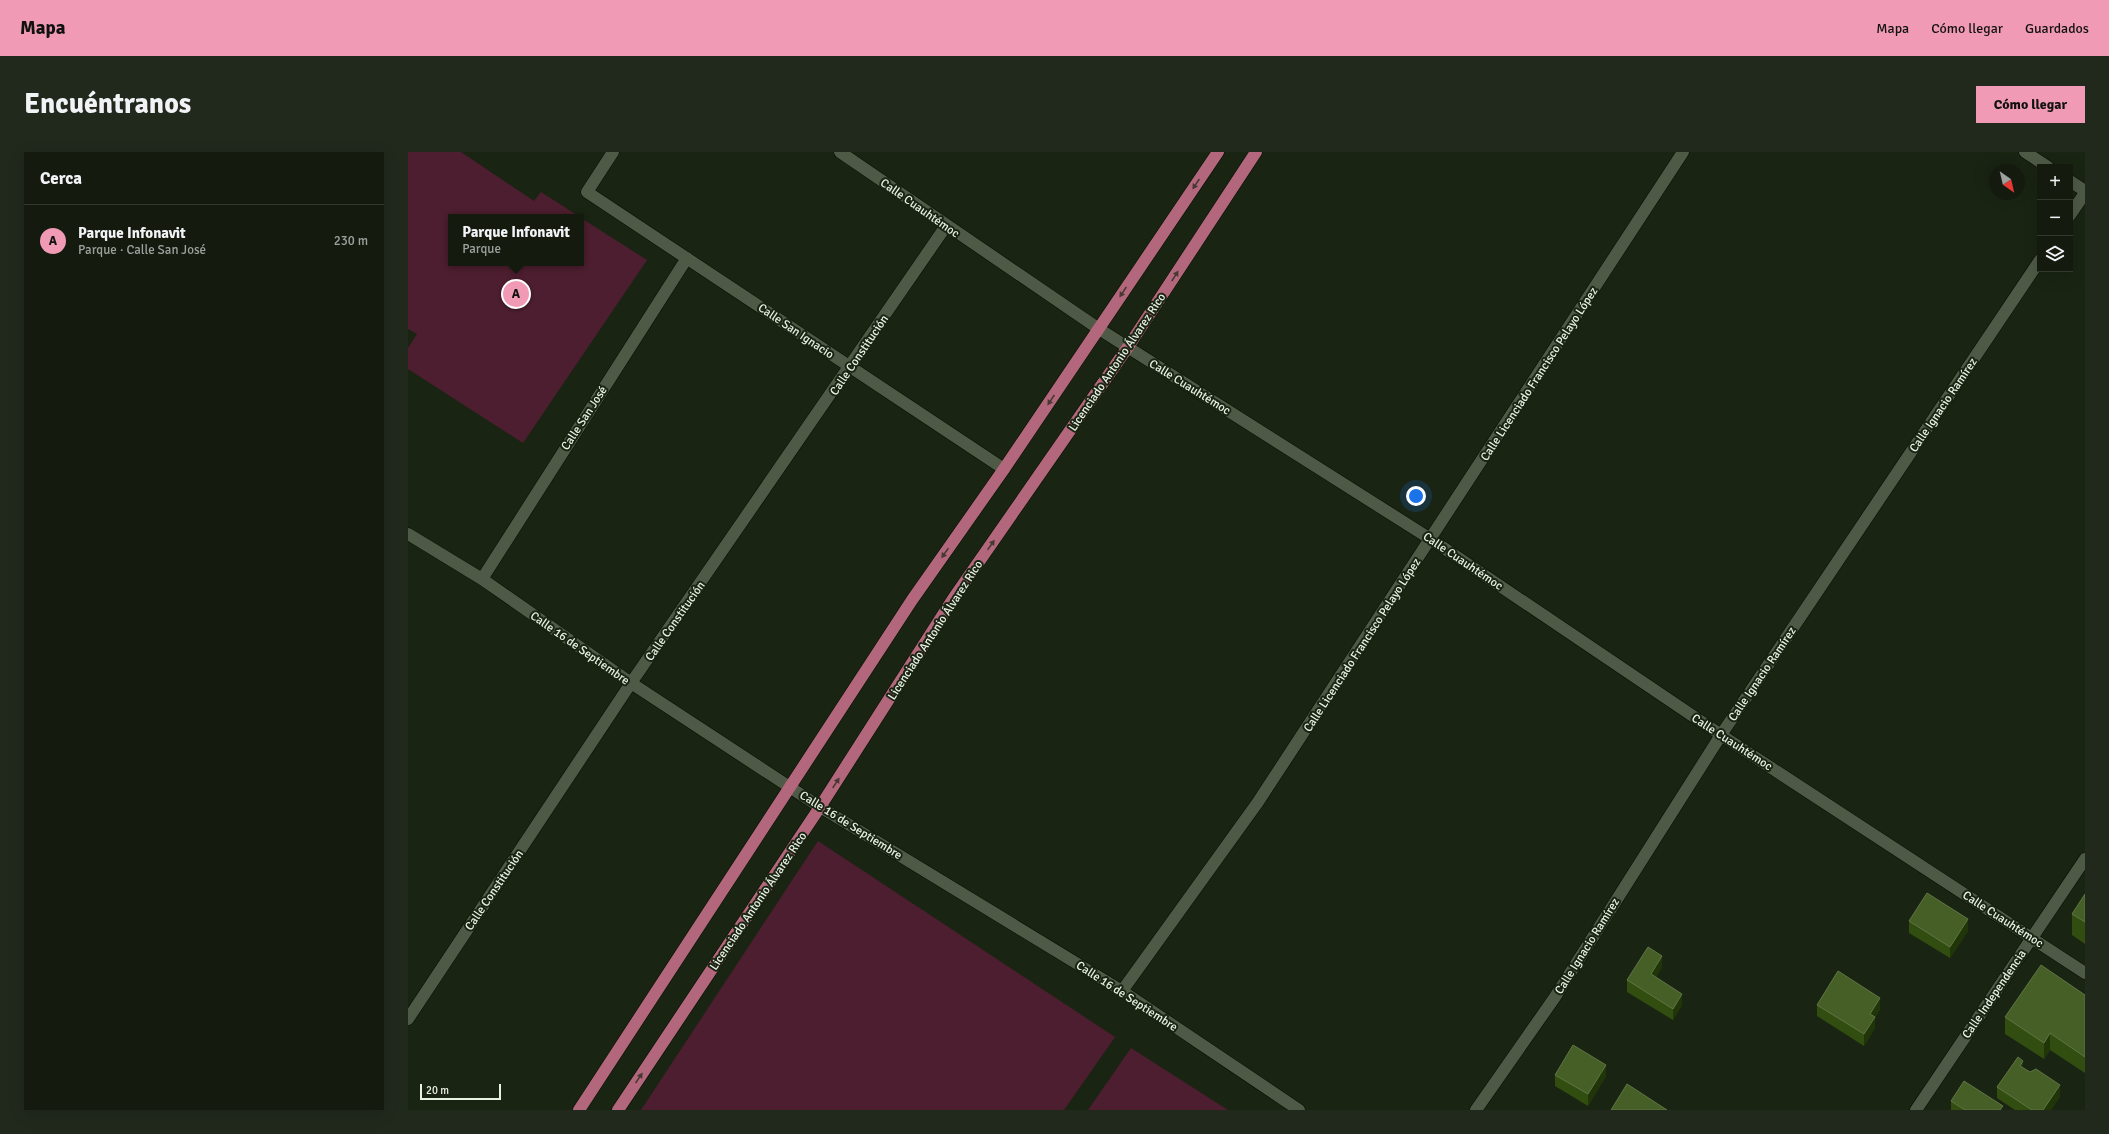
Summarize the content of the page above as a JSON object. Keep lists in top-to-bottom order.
{
  "streets": {
    "main road": ["Licenciado Antonio Álvarez Rico"],
    "street": [
      "Calle Cuauhtémoc",
      "Calle San Ignacio",
      "Calle Constitución",
      "Calle Licenciado Francisco Pelayo López",
      "Calle Ignacio Ramírez",
      "Calle San José",
      "Calle 16 de Septiembre",
      "Calle Independencia"
    ]
  },
  "crossings": [
    ["Calle Cuauhtémoc", "Calle Constitución"],
    ["Calle Cuauhtémoc", "Licenciado Antonio Álvarez Rico"],
    ["Calle Cuauhtémoc", "Calle Licenciado Francisco Pelayo López"],
    ["Calle Cuauhtémoc", "Calle Ignacio Ramírez"],
    ["Calle Cuauhtémoc", "Calle Independencia"],
    ["Calle San Ignacio", "Calle Constitución"],
    ["Calle San Ignacio", "Calle San José"],
    ["Calle Constitución", "Calle 16 de Septiembre"],
    ["Licenciado Antonio Álvarez Rico", "Calle 16 de Septiembre"],
    ["Calle Licenciado Francisco Pelayo López", "Calle 16 de Septiembre"],
    ["Calle San José", "Calle 16 de Septiembre"]
  ],
  "scale_bar": "20 m",
  "north": "bottom right",
  "page": {
    "header": "Mapa",
    "nav": ["Mapa", "Cómo llegar", "Guardados"],
    "buttons": "Cómo llegar",
    "title": "Encuéntranos",
    "heading": "Cerca",
    "map_buttons": ["+", "−"],
    "list": [
      {
        "mark": "A",
        "name": "Parque Infonavit",
        "note": "Parque · Calle San José",
        "value": "230 m"
      }
    ],
    "popup": ["Parque Infonavit", "Parque"],
    "pins": "A",
    "scale": "20 m"
  }
}
